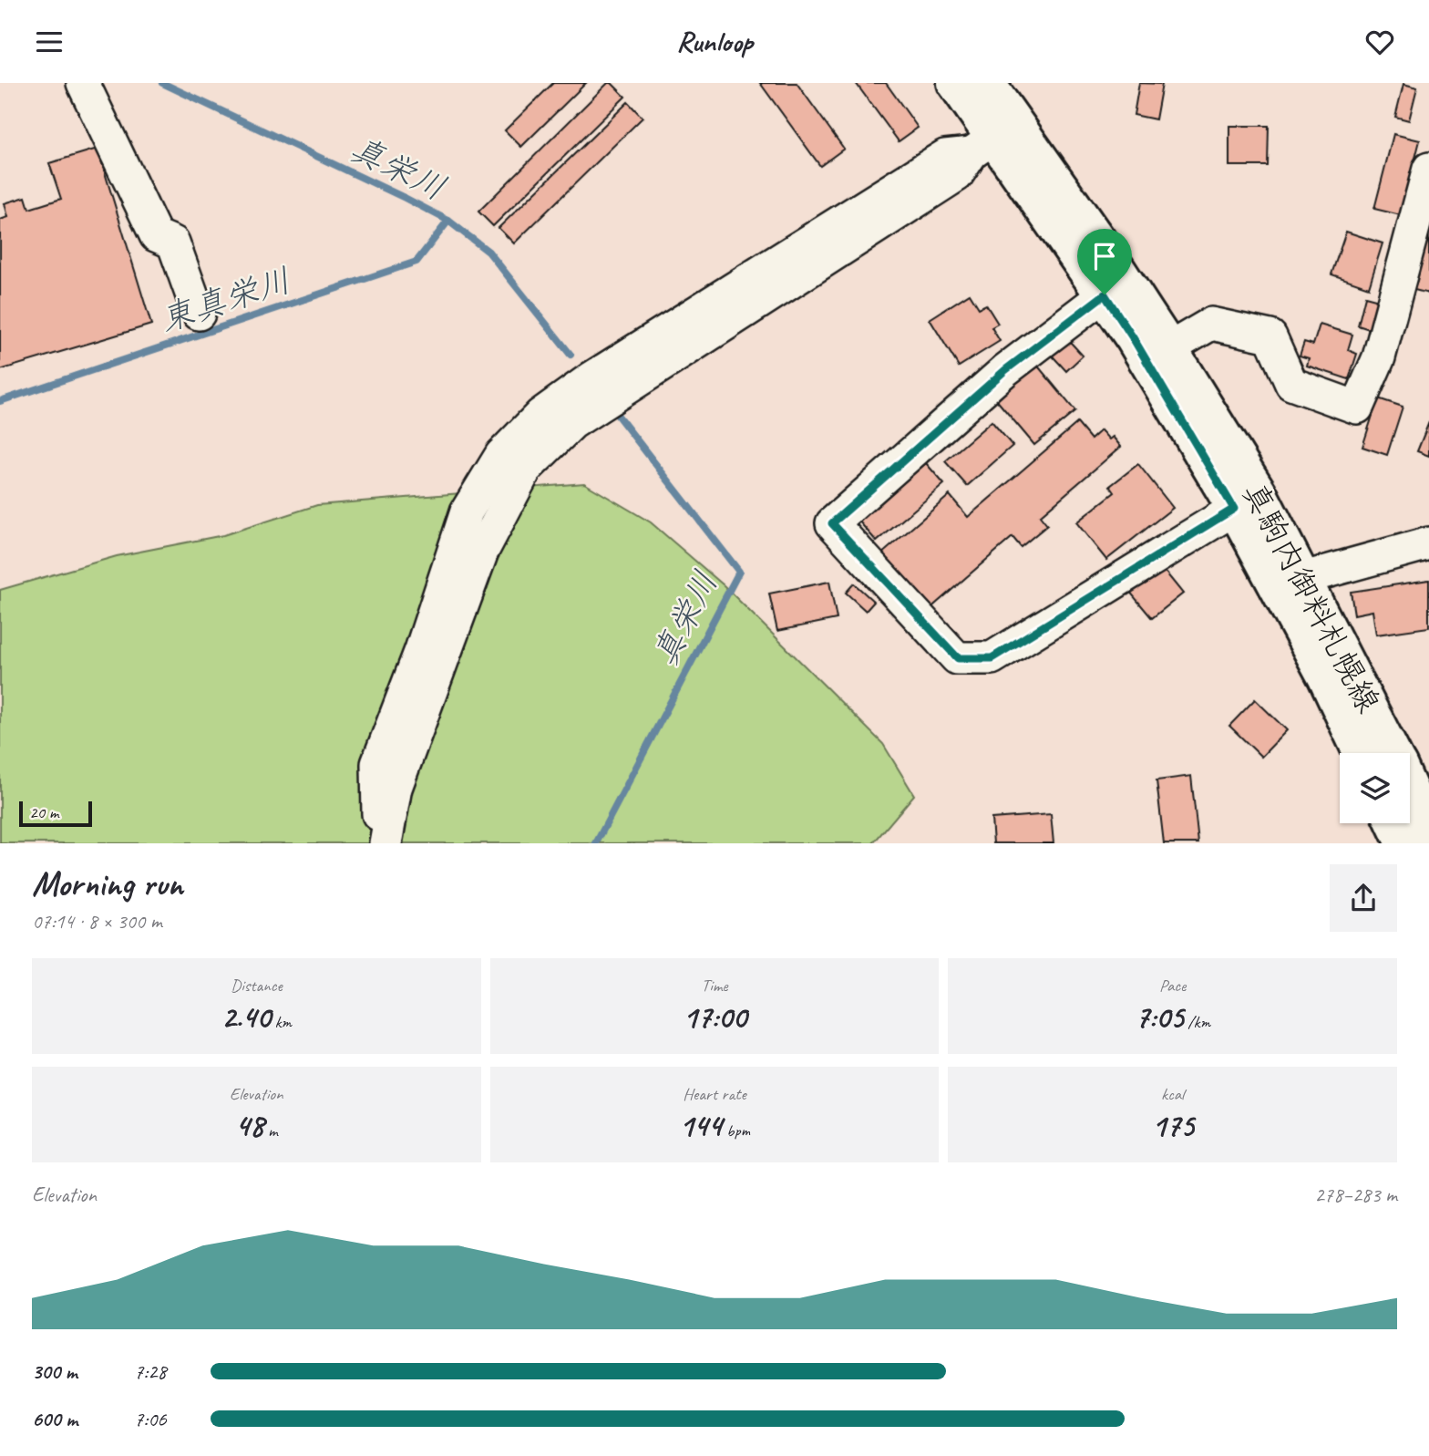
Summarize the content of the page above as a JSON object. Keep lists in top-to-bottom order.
{
  "streets": {
    "main road": ["真駒内御料札幌線"]
  },
  "water": ["真栄川", "東真栄川"],
  "scale_bar": "20 m",
  "page": {
    "header": "Runloop",
    "scale": "20 m",
    "heading": ["Morning run", "07:14 · 8 × 300 m"],
    "stats": [
      ["Distance", "2.40 km"],
      ["Time", "17:00"],
      ["Pace", "7:05 /km"],
      ["Elevation", "48 m"],
      ["Heart rate", "144 bpm"],
      ["kcal", "175"]
    ],
    "chart": ["Elevation", "278–283 m"],
    "list": [
      {
        "name": "300 m",
        "note": "7:28"
      },
      {
        "name": "600 m",
        "note": "7:06"
      }
    ]
  }
}
